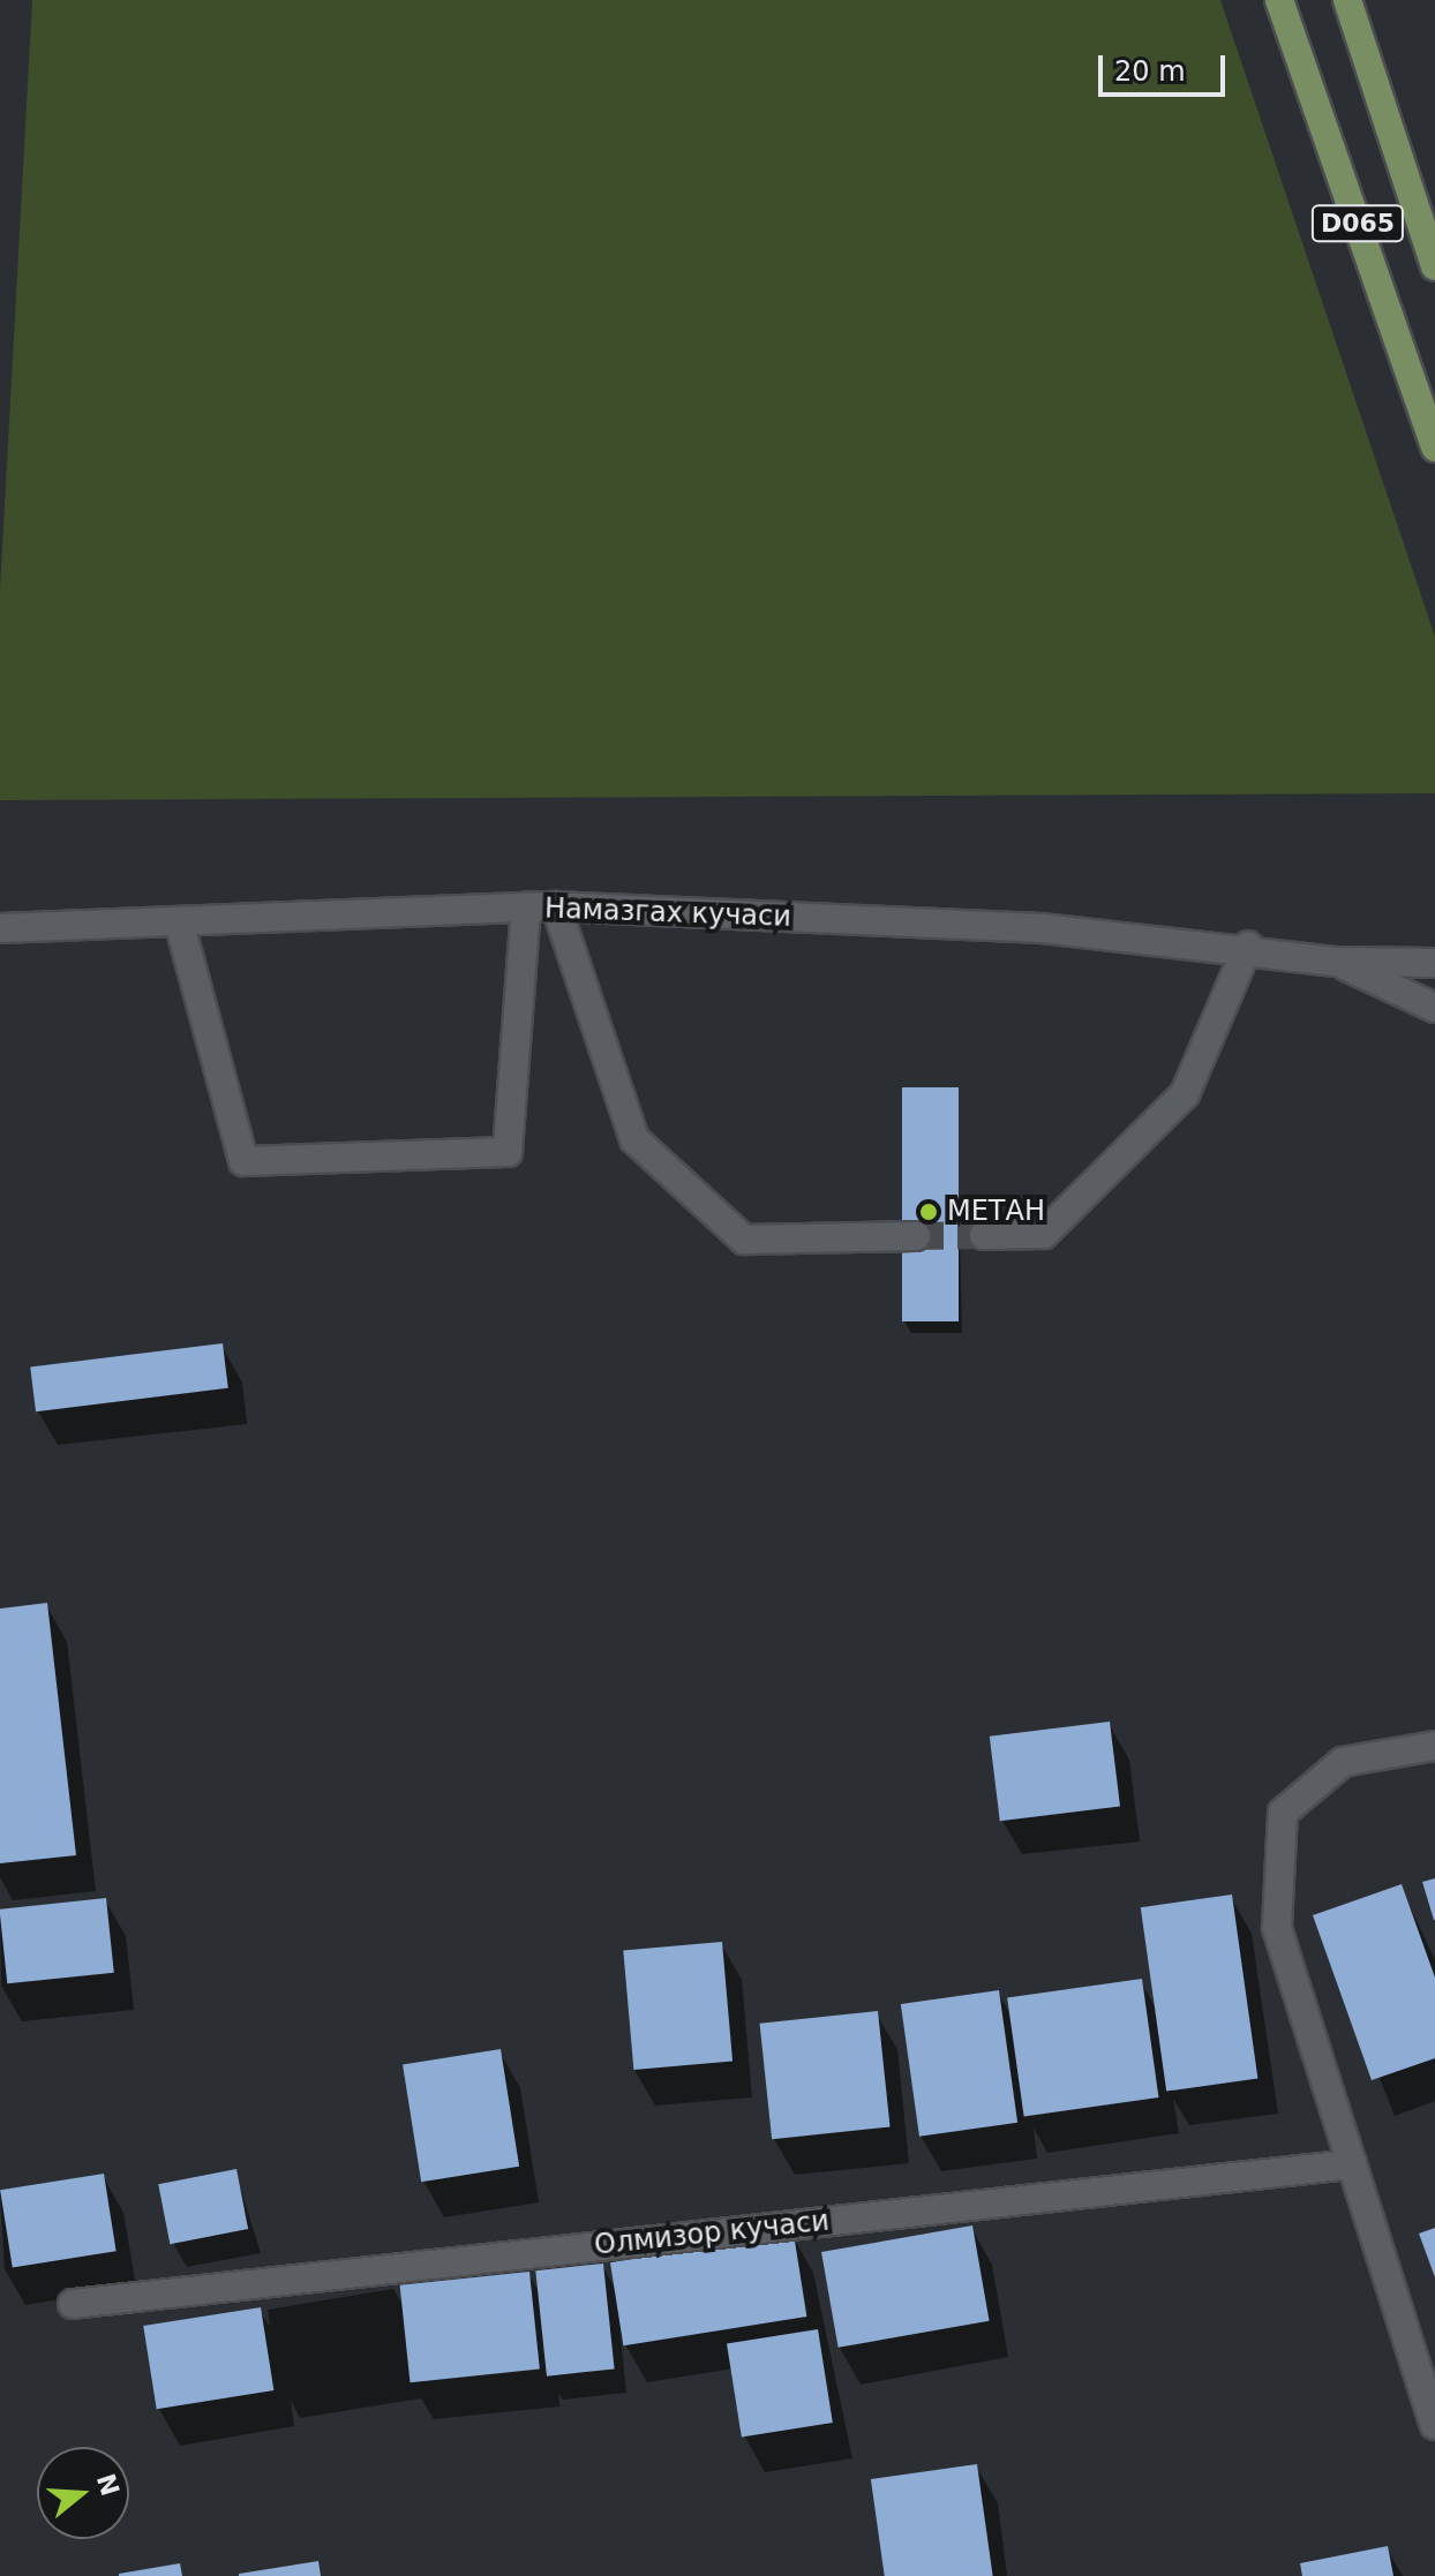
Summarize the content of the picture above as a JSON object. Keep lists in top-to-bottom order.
{
  "streets": {
    "main road": ["D065"],
    "street": ["Намазгах кучаси", "Олмизор кучаси"]
  },
  "places": ["МЕТАН"],
  "scale_bar": "20 m",
  "north": "right"
}
